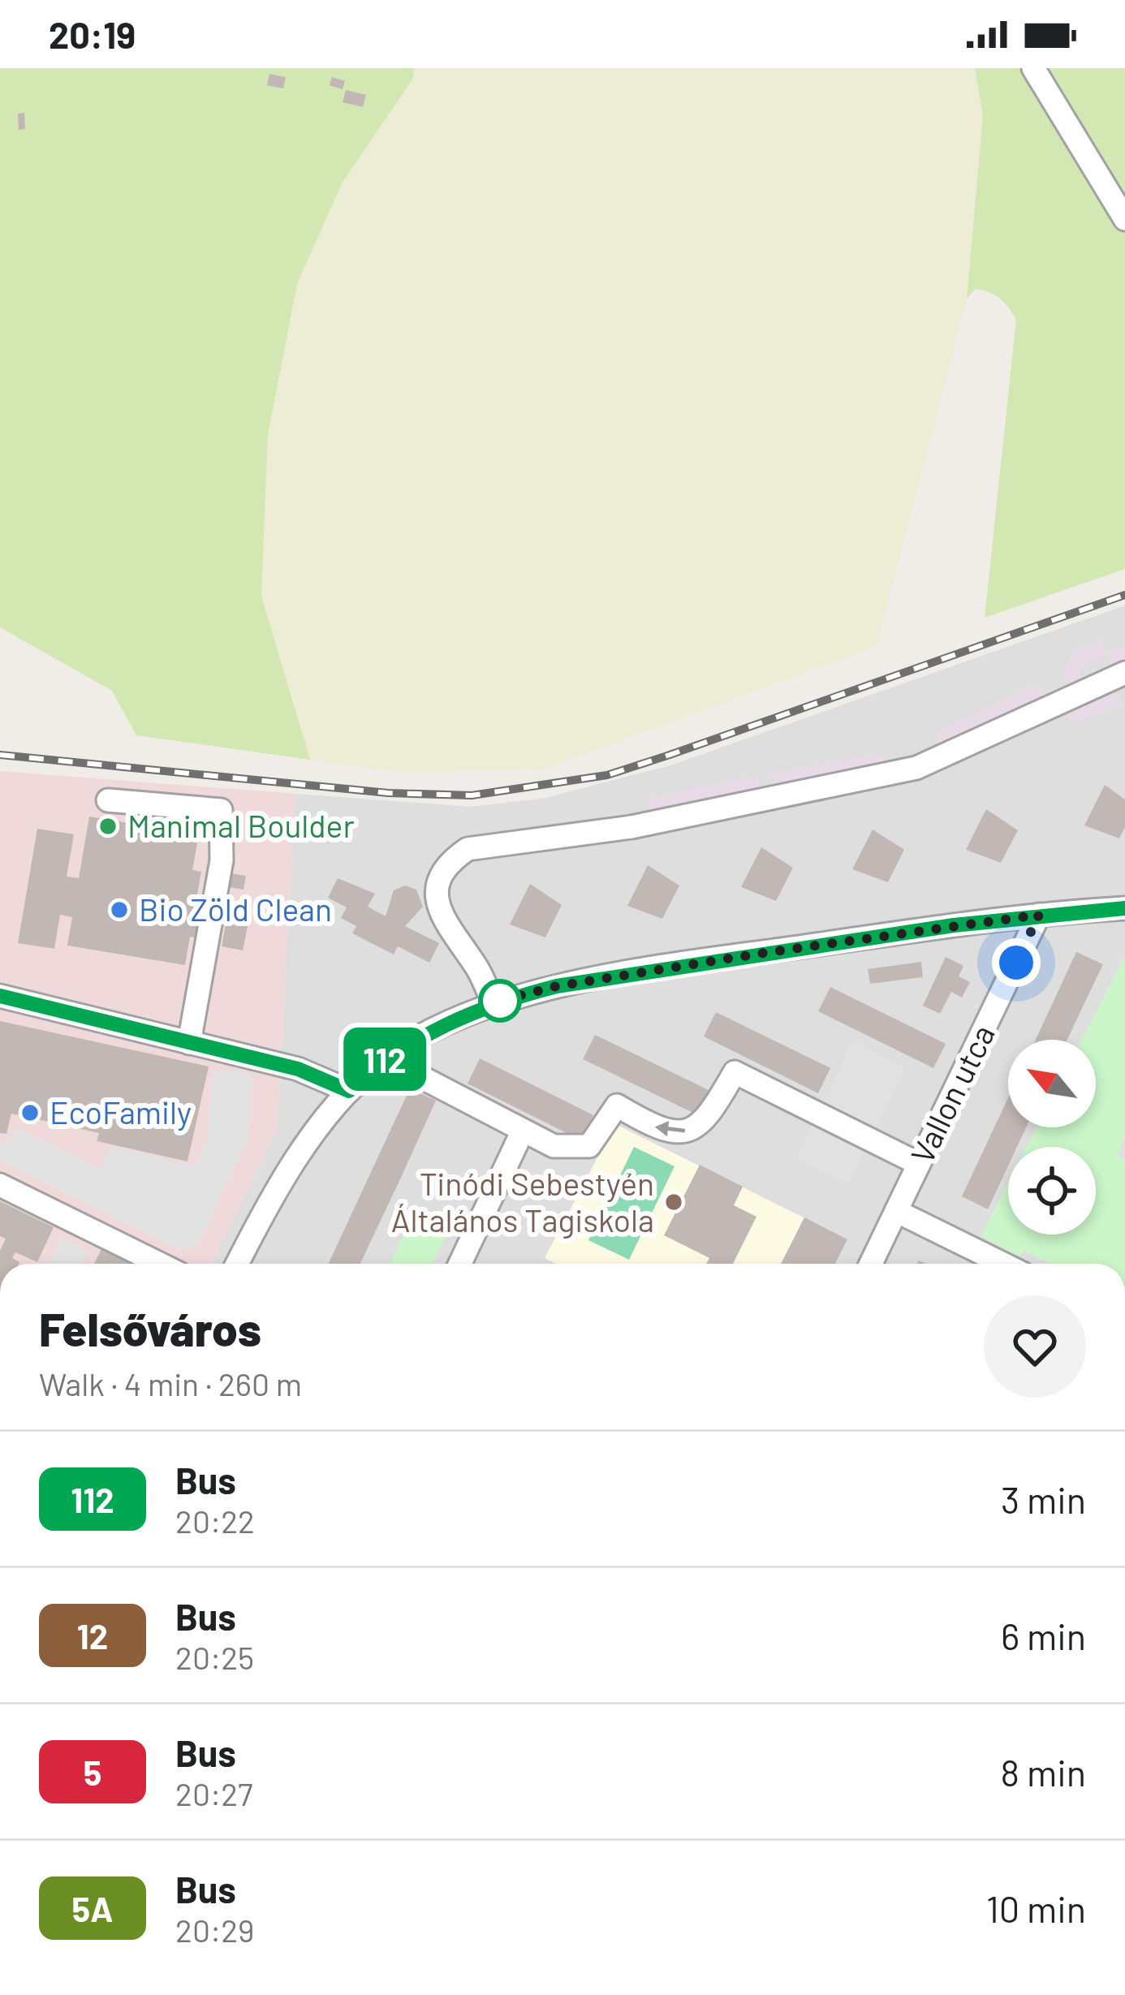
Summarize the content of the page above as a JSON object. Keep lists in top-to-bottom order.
{
  "streets": {
    "street": ["Vallon utca"]
  },
  "places": [
    "Manimal Boulder",
    "Bio Zöld Clean",
    "EcoFamily",
    "Tinódi Sebestyén Általános Tagiskola"
  ],
  "lines": ["bus line 112"],
  "north": "top left",
  "page": {
    "status": "20:19",
    "on_map": "112",
    "heading": ["Felsőváros", "Walk · 4 min · 260 m"],
    "list": [
      {
        "mark": "112",
        "name": "Bus",
        "note": "20:22",
        "value": "3 min"
      },
      {
        "mark": "12",
        "name": "Bus",
        "note": "20:25",
        "value": "6 min"
      },
      {
        "mark": "5",
        "name": "Bus",
        "note": "20:27",
        "value": "8 min"
      },
      {
        "mark": "5A",
        "name": "Bus",
        "note": "20:29",
        "value": "10 min"
      }
    ]
  }
}
